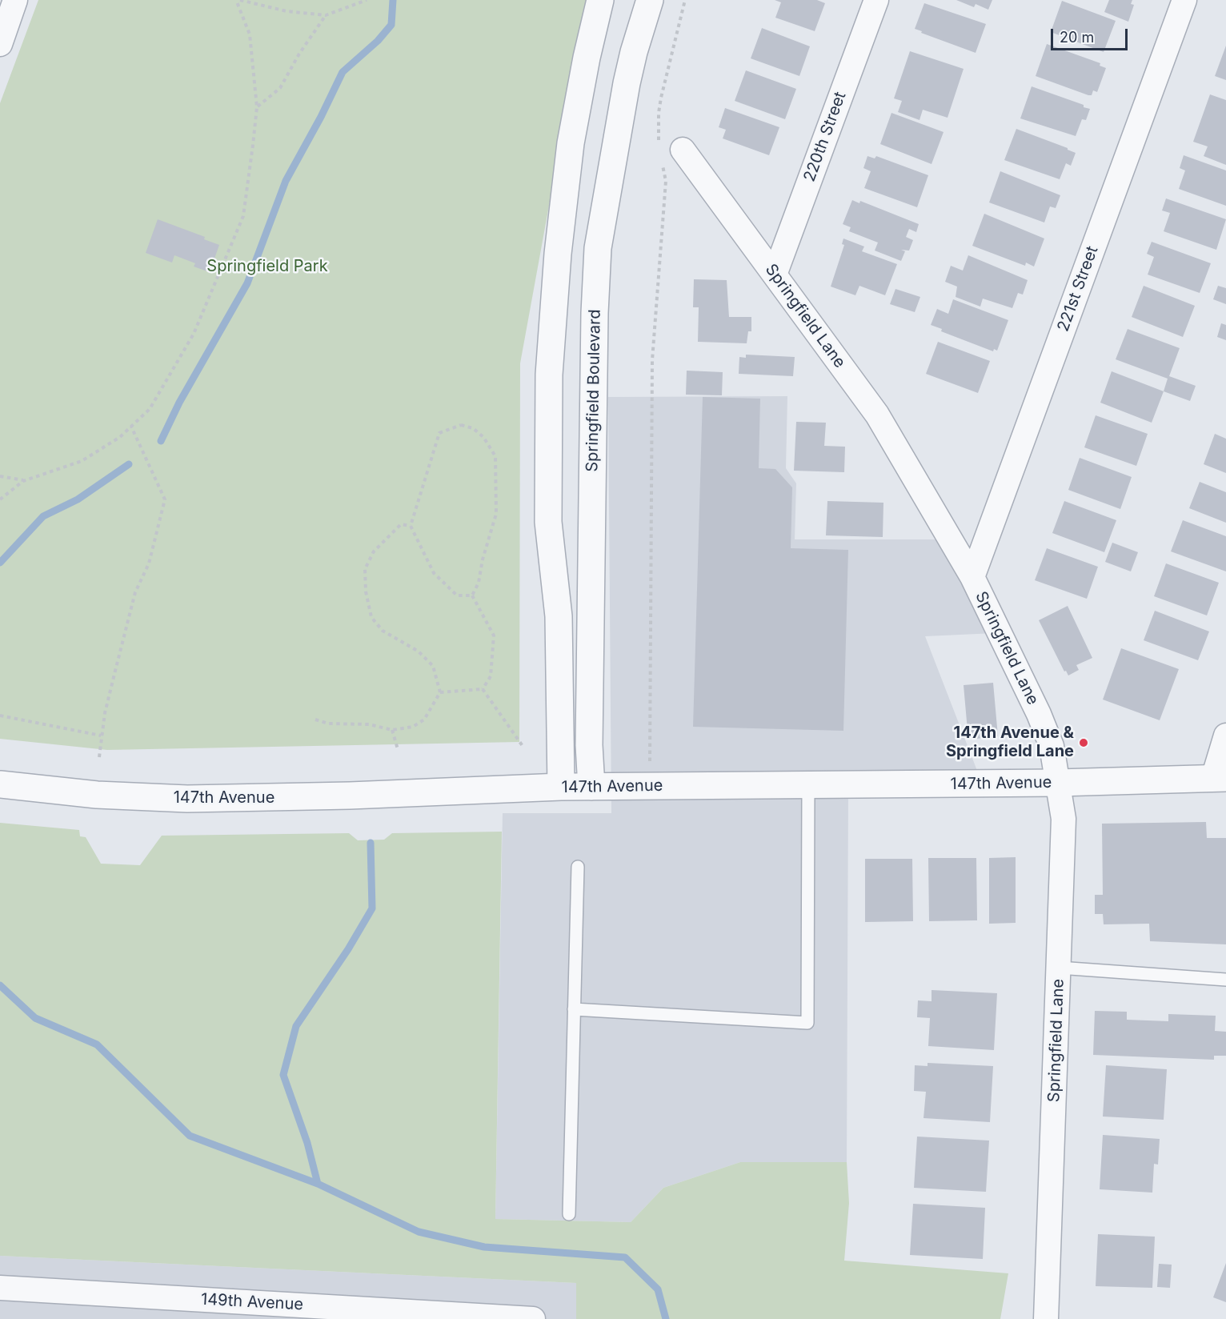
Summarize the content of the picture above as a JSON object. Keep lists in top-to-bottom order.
{
  "streets": {
    "street": [
      "220th Street",
      "221st Street",
      "Springfield Lane",
      "Springfield Boulevard",
      "147th Avenue",
      "149th Avenue"
    ]
  },
  "crossings": [
    ["220th Street", "Springfield Lane"],
    ["221st Street", "Springfield Lane"],
    ["Springfield Lane", "147th Avenue"],
    ["Springfield Boulevard", "147th Avenue"]
  ],
  "parks": ["Springfield Park"],
  "places": ["147th Avenue & Springfield Lane"],
  "scale_bar": "20 m"
}
